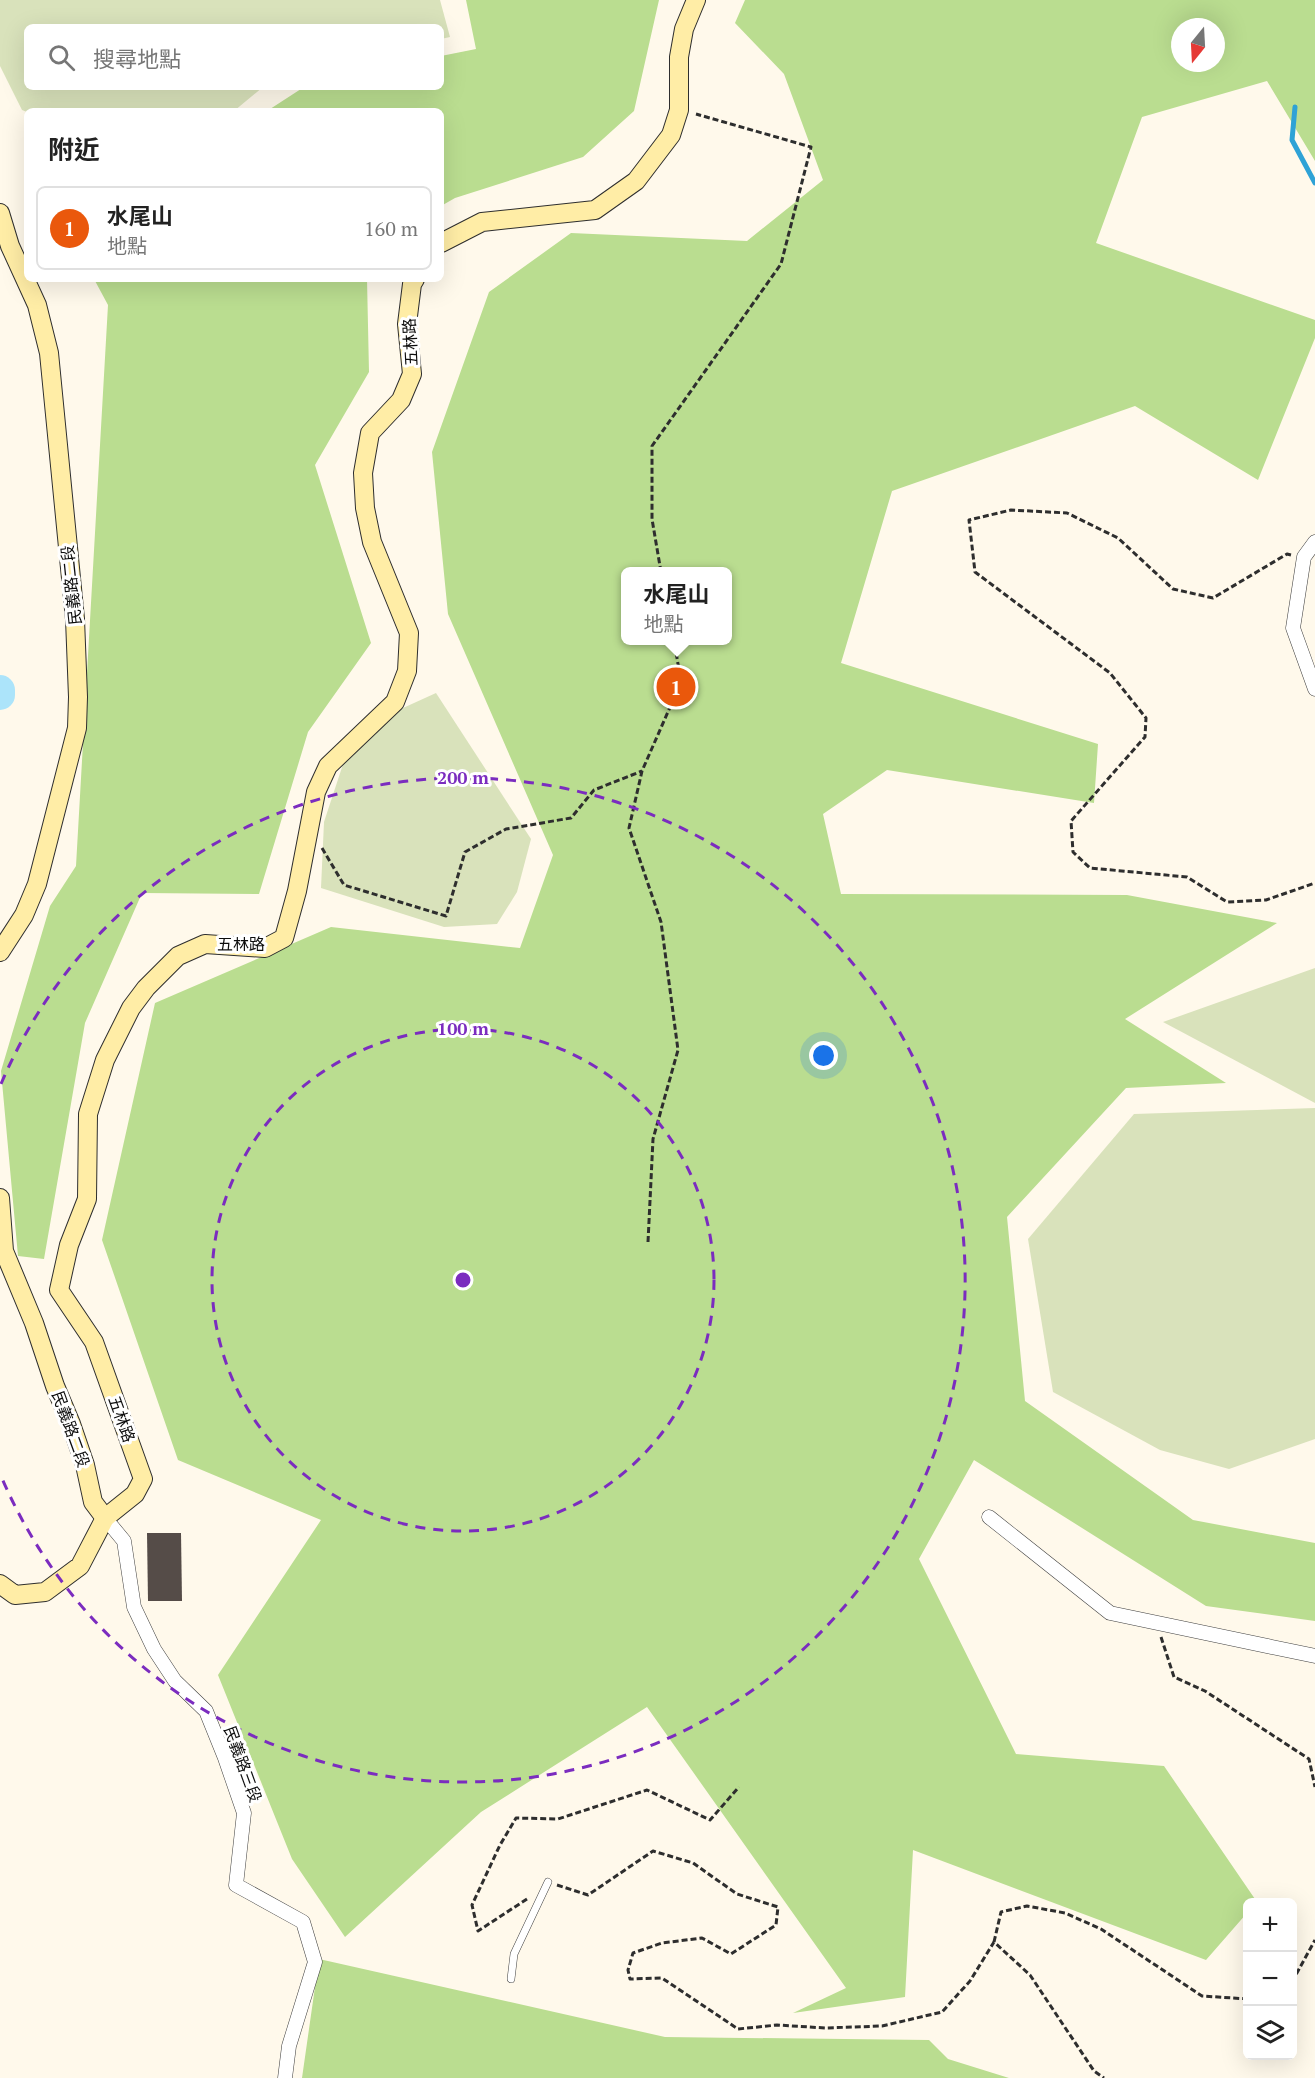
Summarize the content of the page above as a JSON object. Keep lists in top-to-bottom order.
{
  "streets": {
    "main road": ["五林路", "民義路二段"],
    "street": ["民義路三段"]
  },
  "crossings": [
    ["五林路", "民義路二段"],
    ["五林路", "民義路三段"],
    ["民義路二段", "民義路三段"]
  ],
  "north": "bottom",
  "page": {
    "search": "搜尋地點",
    "heading": "附近",
    "list": [
      {
        "mark": "1",
        "name": "水尾山",
        "note": "地點",
        "value": "160 m"
      }
    ],
    "popup": ["水尾山", "地點"],
    "pins": "1",
    "map_buttons": ["+", "−"]
  },
  "rings": ["200 m", "100 m"]
}
